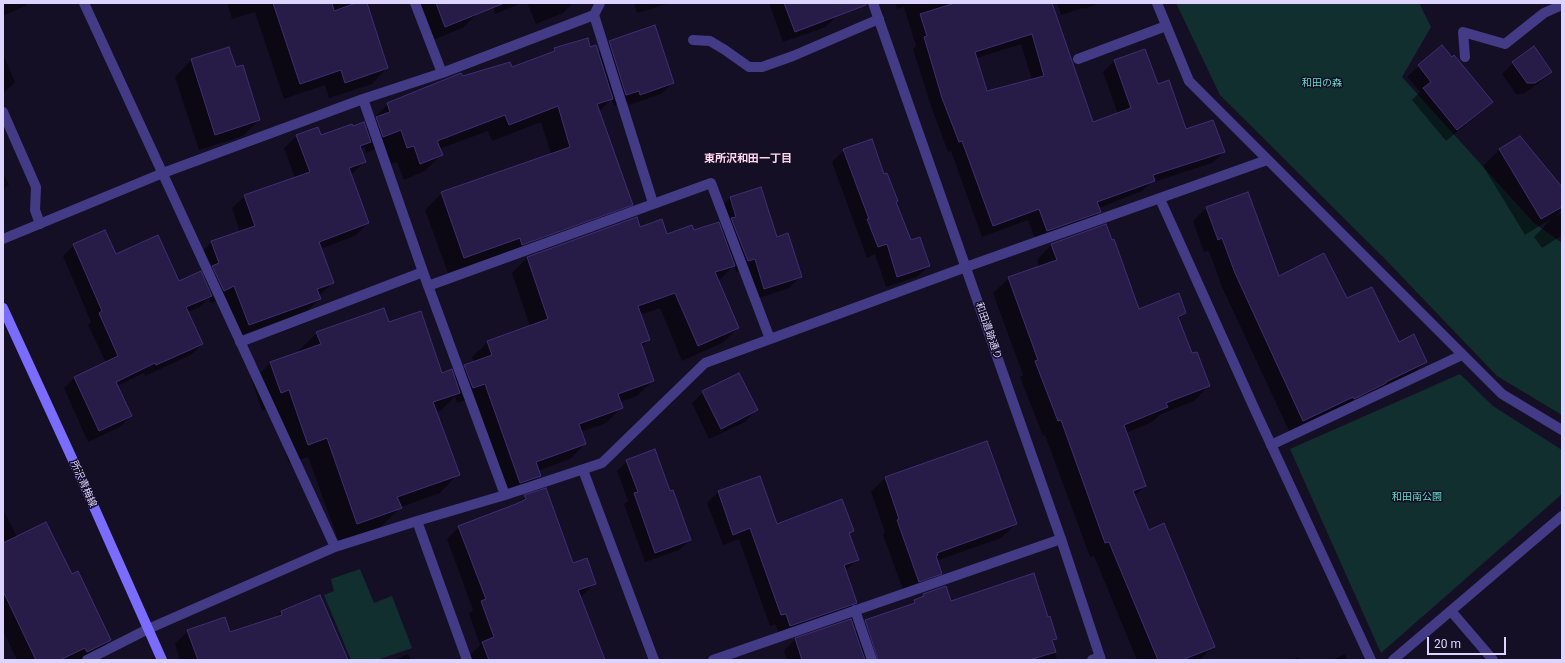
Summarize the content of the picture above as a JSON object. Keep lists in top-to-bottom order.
{
  "streets": {
    "main road": ["所沢青梅線"],
    "street": ["和田遺跡通り"]
  },
  "districts": ["東所沢和田一丁目"],
  "parks": ["和田の森", "和田南公園"],
  "scale_bar": "20 m"
}
